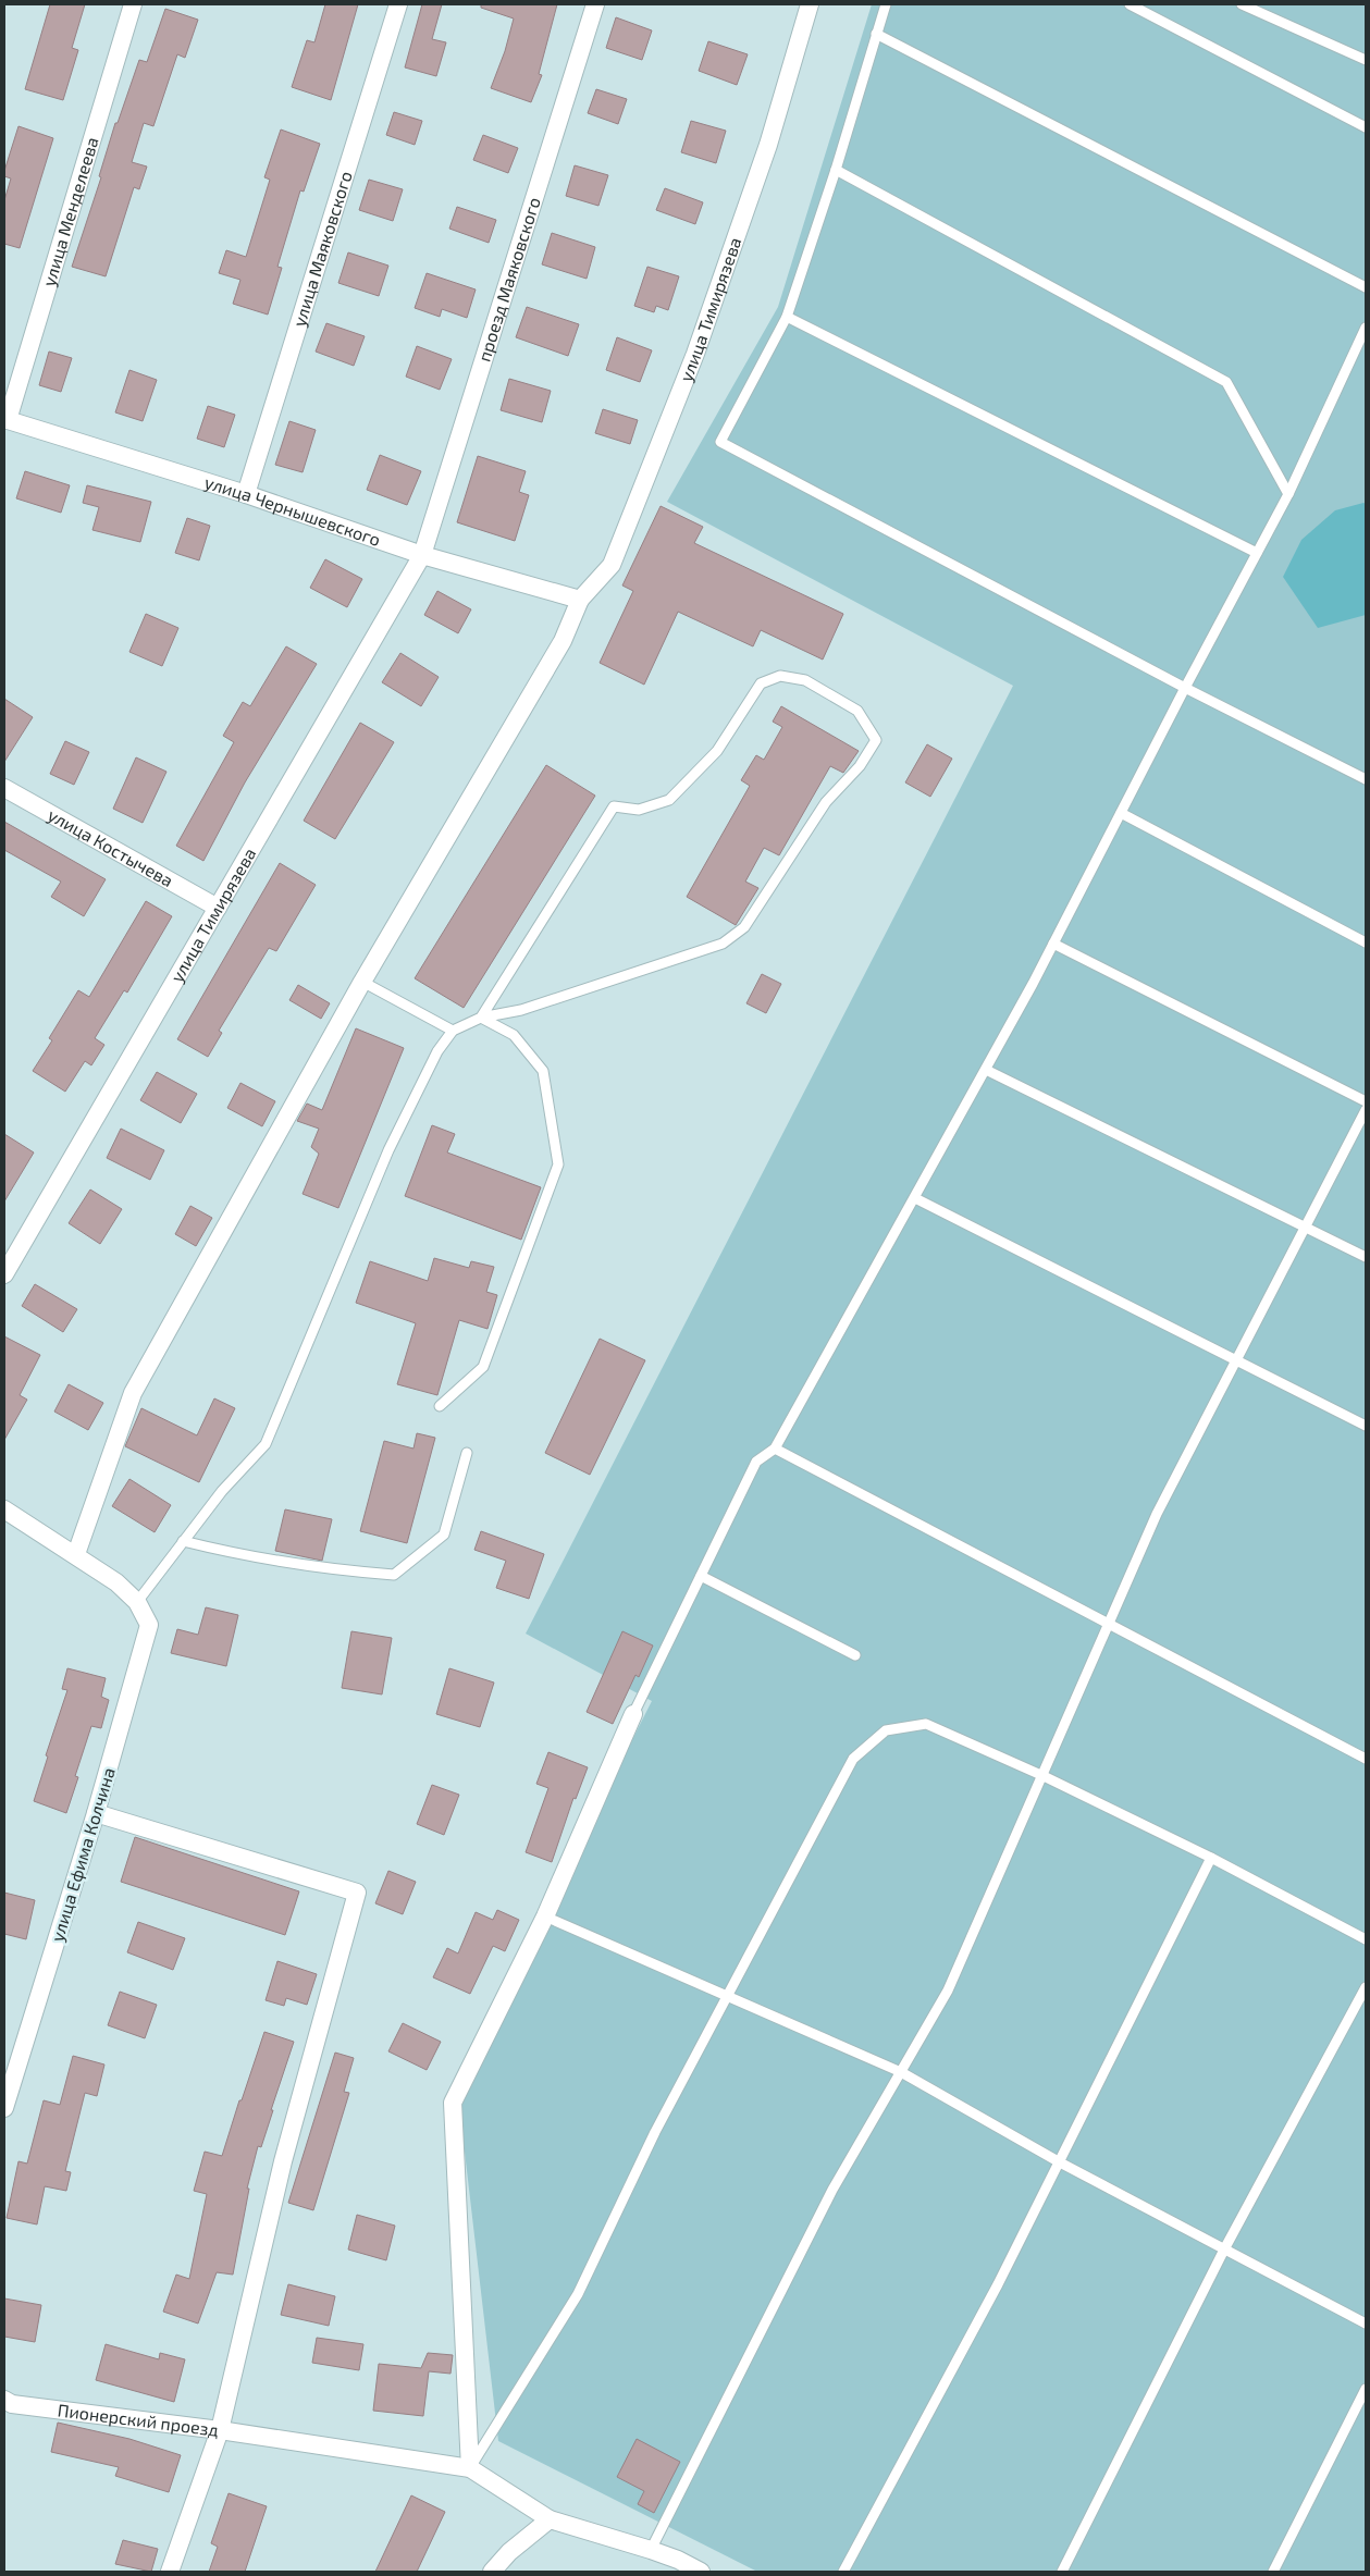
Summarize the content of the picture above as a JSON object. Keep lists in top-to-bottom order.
{
  "streets": {
    "street": [
      "улица Менделеева",
      "улица Маяковского",
      "проезд Маяковского",
      "улица Тимирязева",
      "улица Чернышевского",
      "улица Костычева",
      "улица Ефима Колчина",
      "Пионерский проезд"
    ]
  },
  "crossings": [
    ["улица Менделеева", "улица Чернышевского"],
    ["улица Маяковского", "улица Чернышевского"],
    ["проезд Маяковского", "улица Тимирязева"],
    ["проезд Маяковского", "улица Чернышевского"],
    ["улица Тимирязева", "улица Чернышевского"],
    ["улица Тимирязева", "улица Костычева"]
  ]
}
